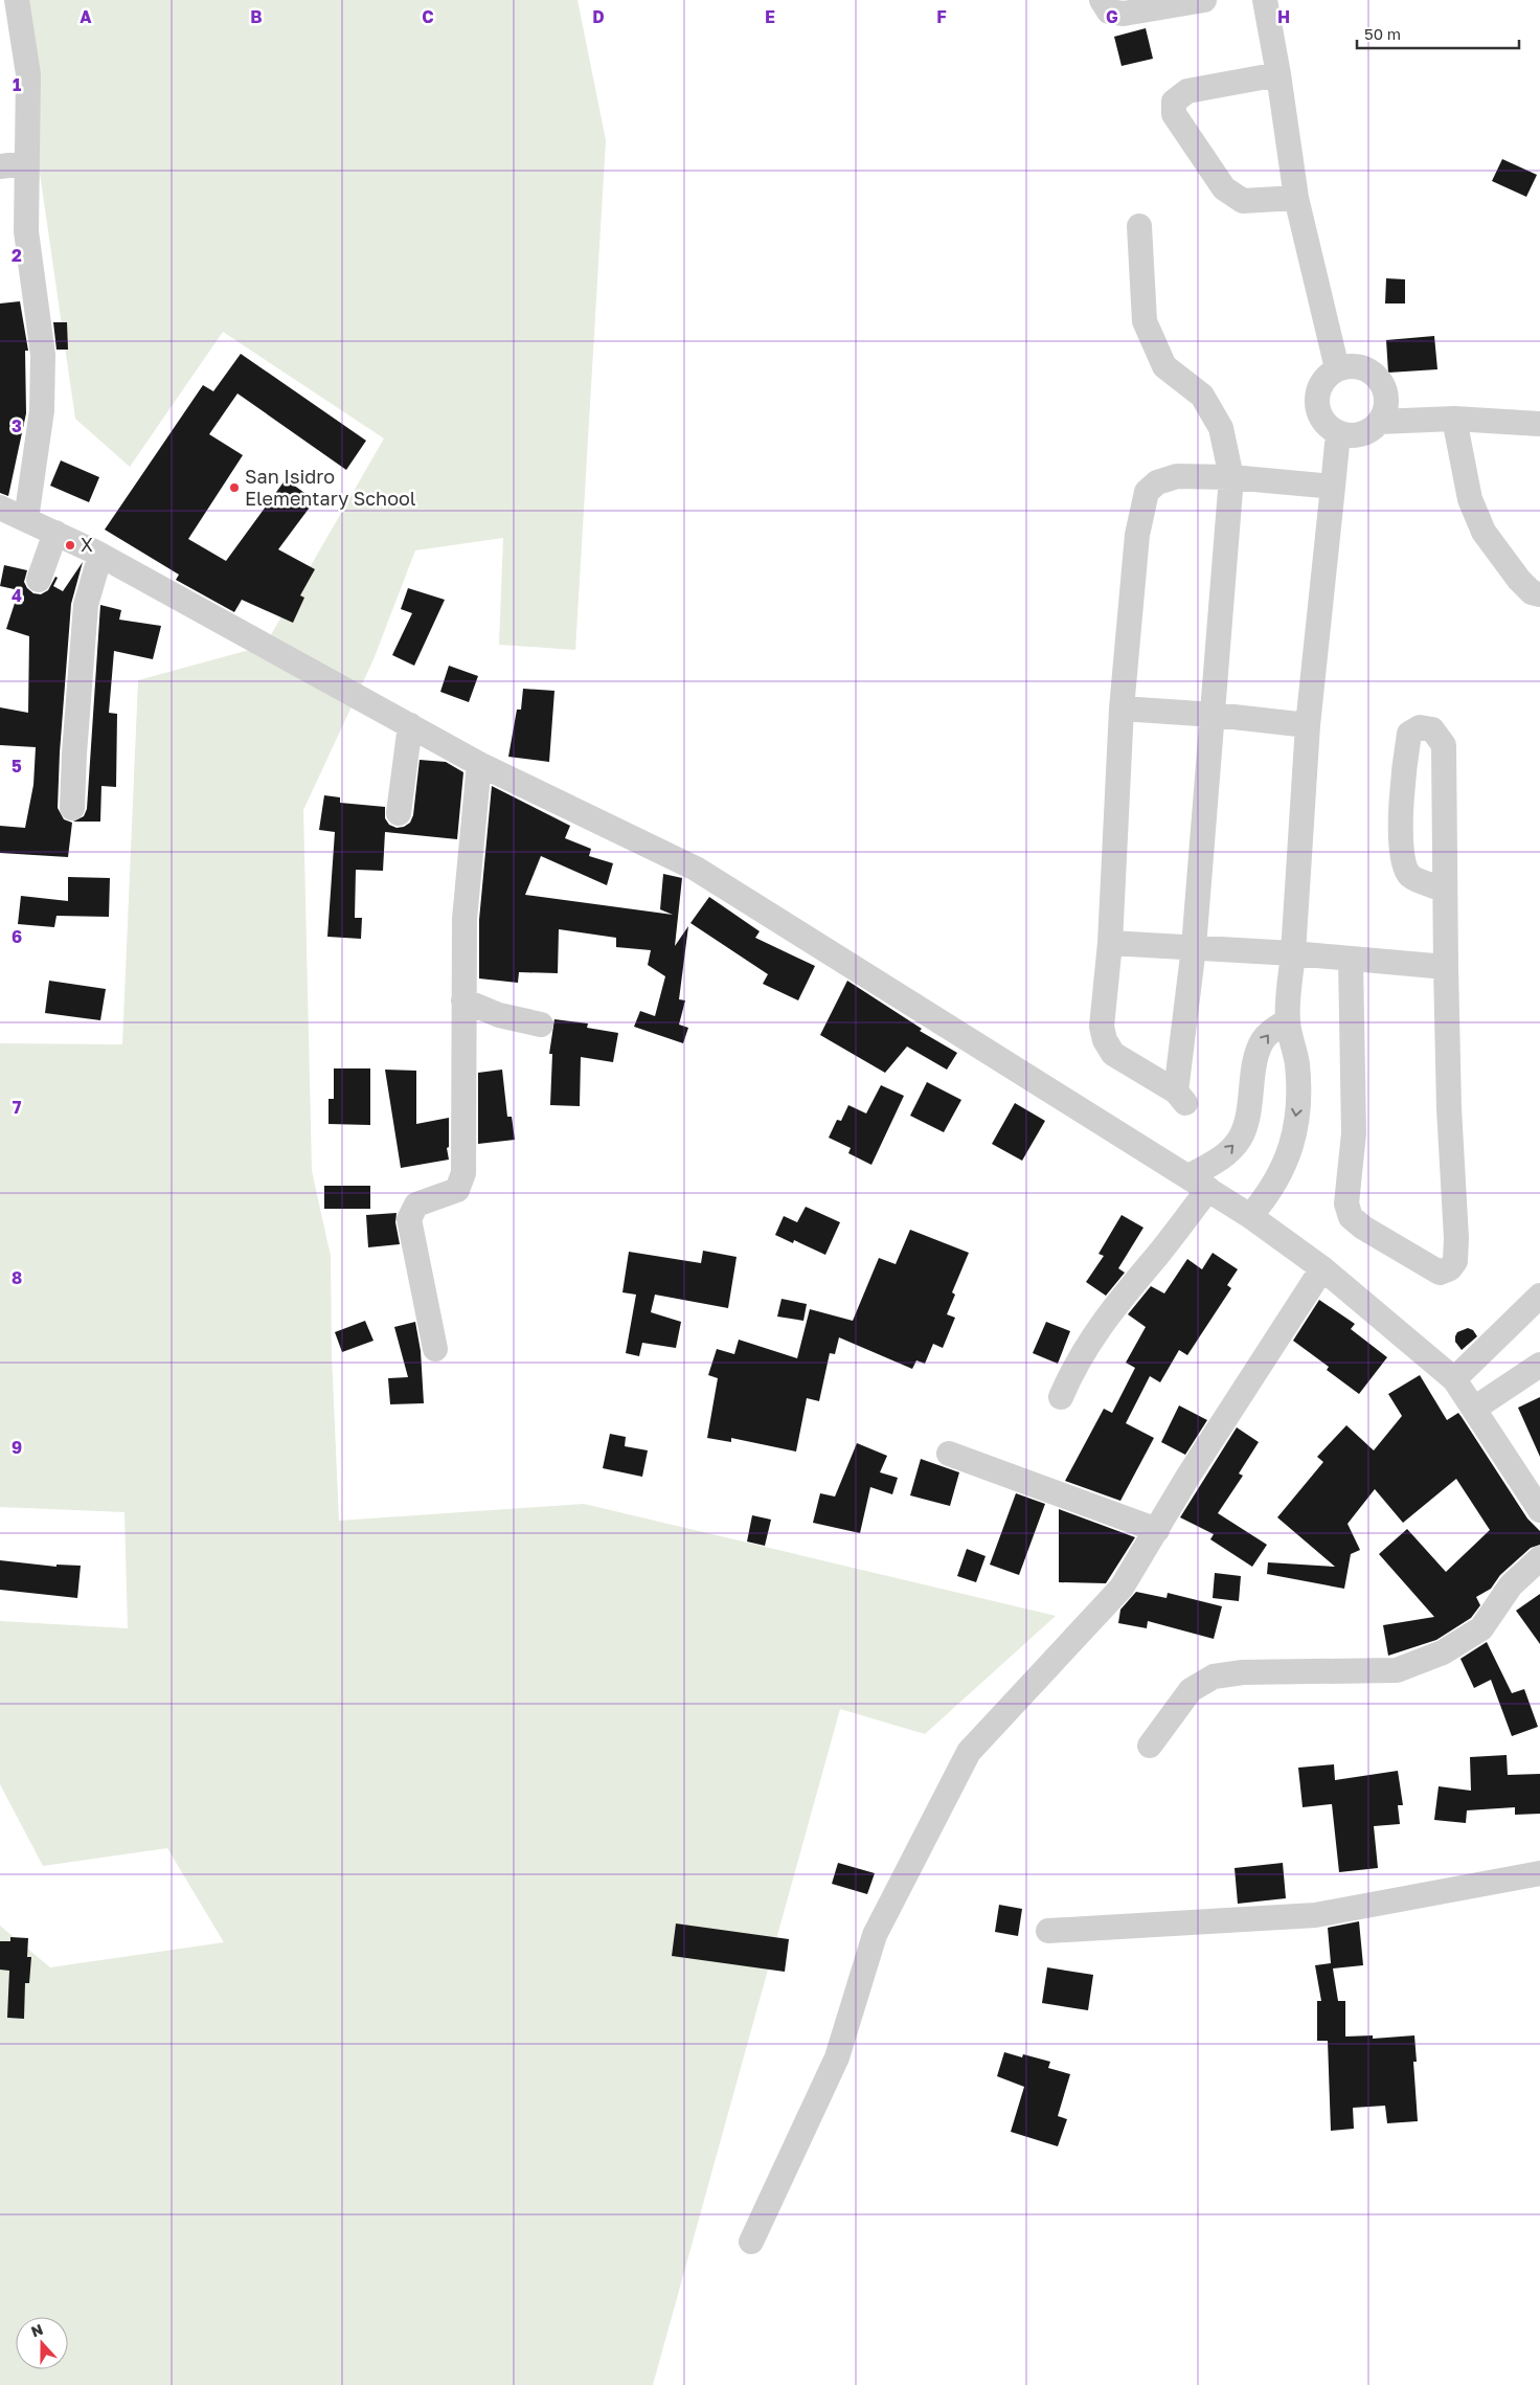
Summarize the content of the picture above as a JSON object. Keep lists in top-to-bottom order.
{
  "places": ["San Isidro Elementary School", "X"],
  "scale_bar": "50 m",
  "north": "top",
  "grid": {
    "columns": [
      "A",
      "B",
      "C",
      "D",
      "E",
      "F",
      "G",
      "H"
    ],
    "rows": [
      "1",
      "2",
      "3",
      "4",
      "5",
      "6",
      "7",
      "8",
      "9"
    ]
  }
}
